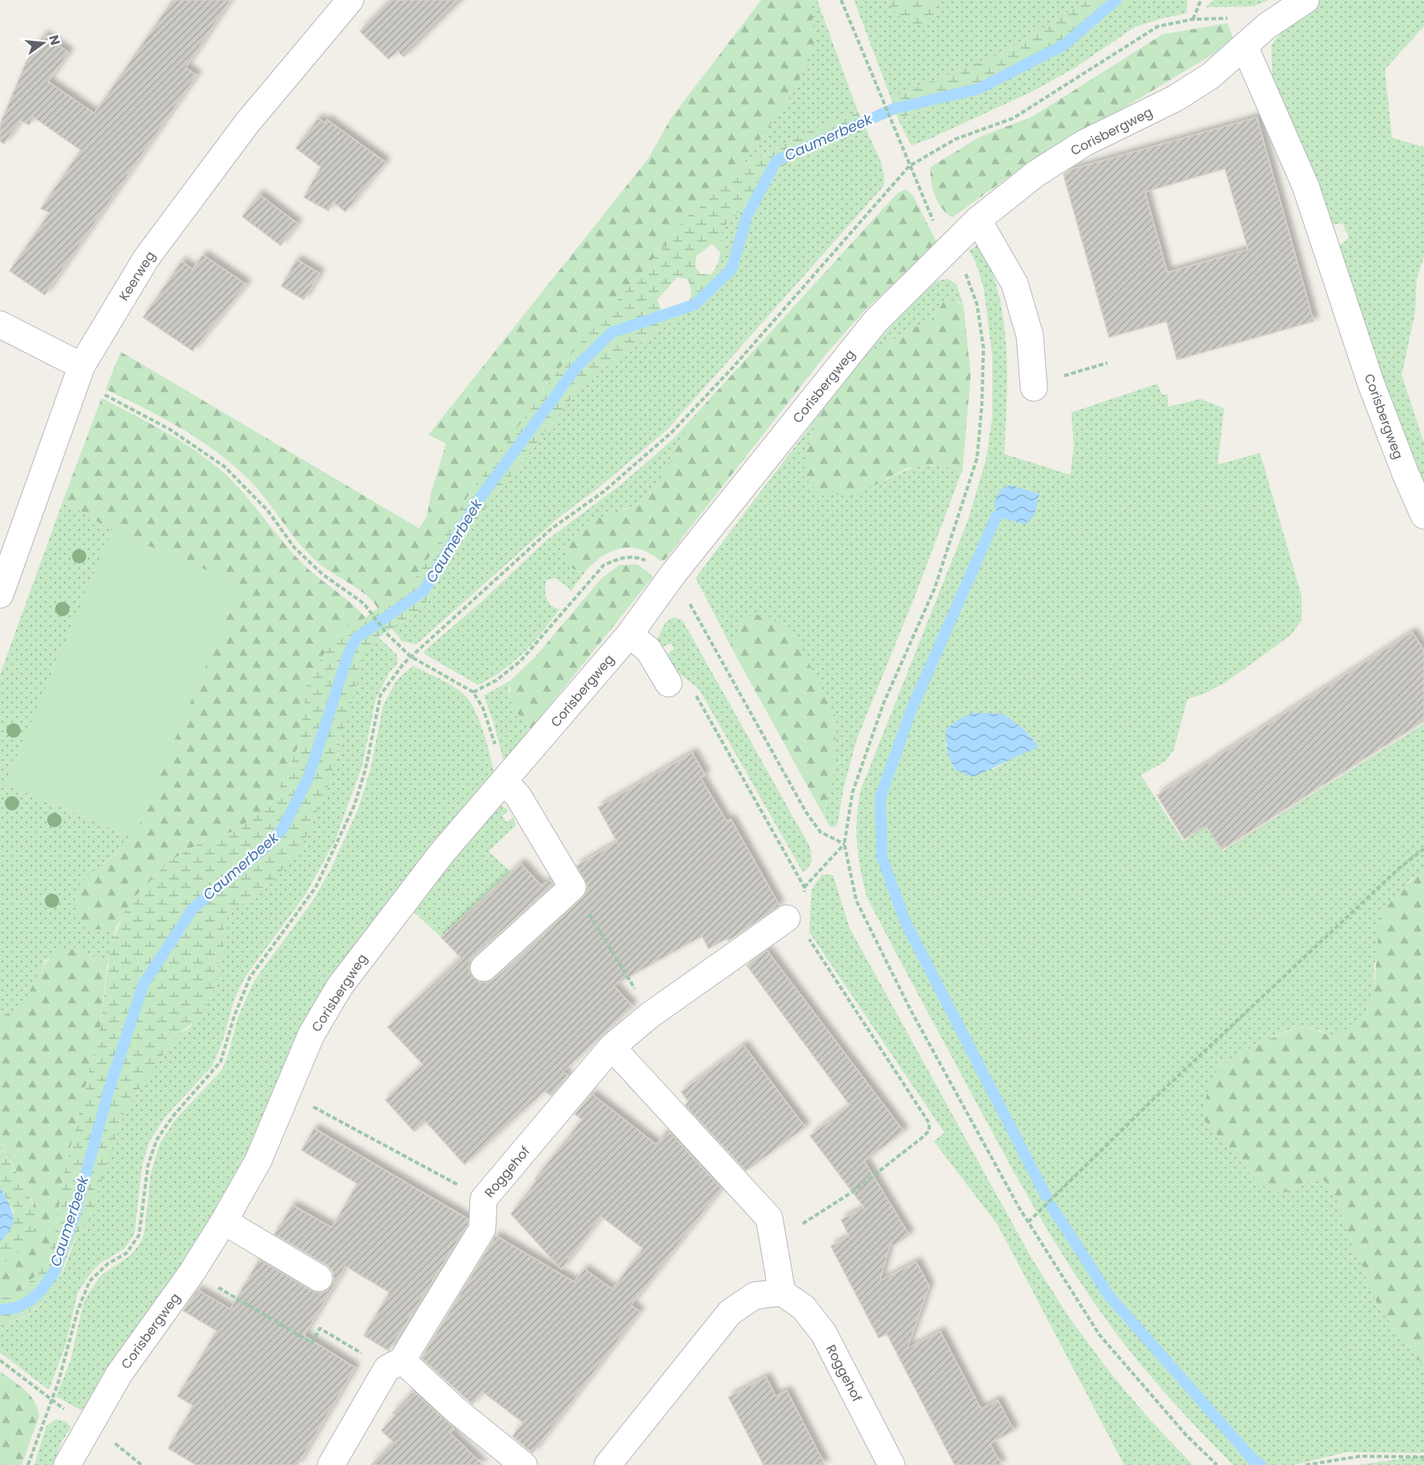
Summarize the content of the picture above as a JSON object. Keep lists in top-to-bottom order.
{
  "streets": {
    "street": ["Corisbergweg", "Keerweg", "Roggehof"]
  },
  "water": ["Caumerbeek"],
  "north": "right"
}
